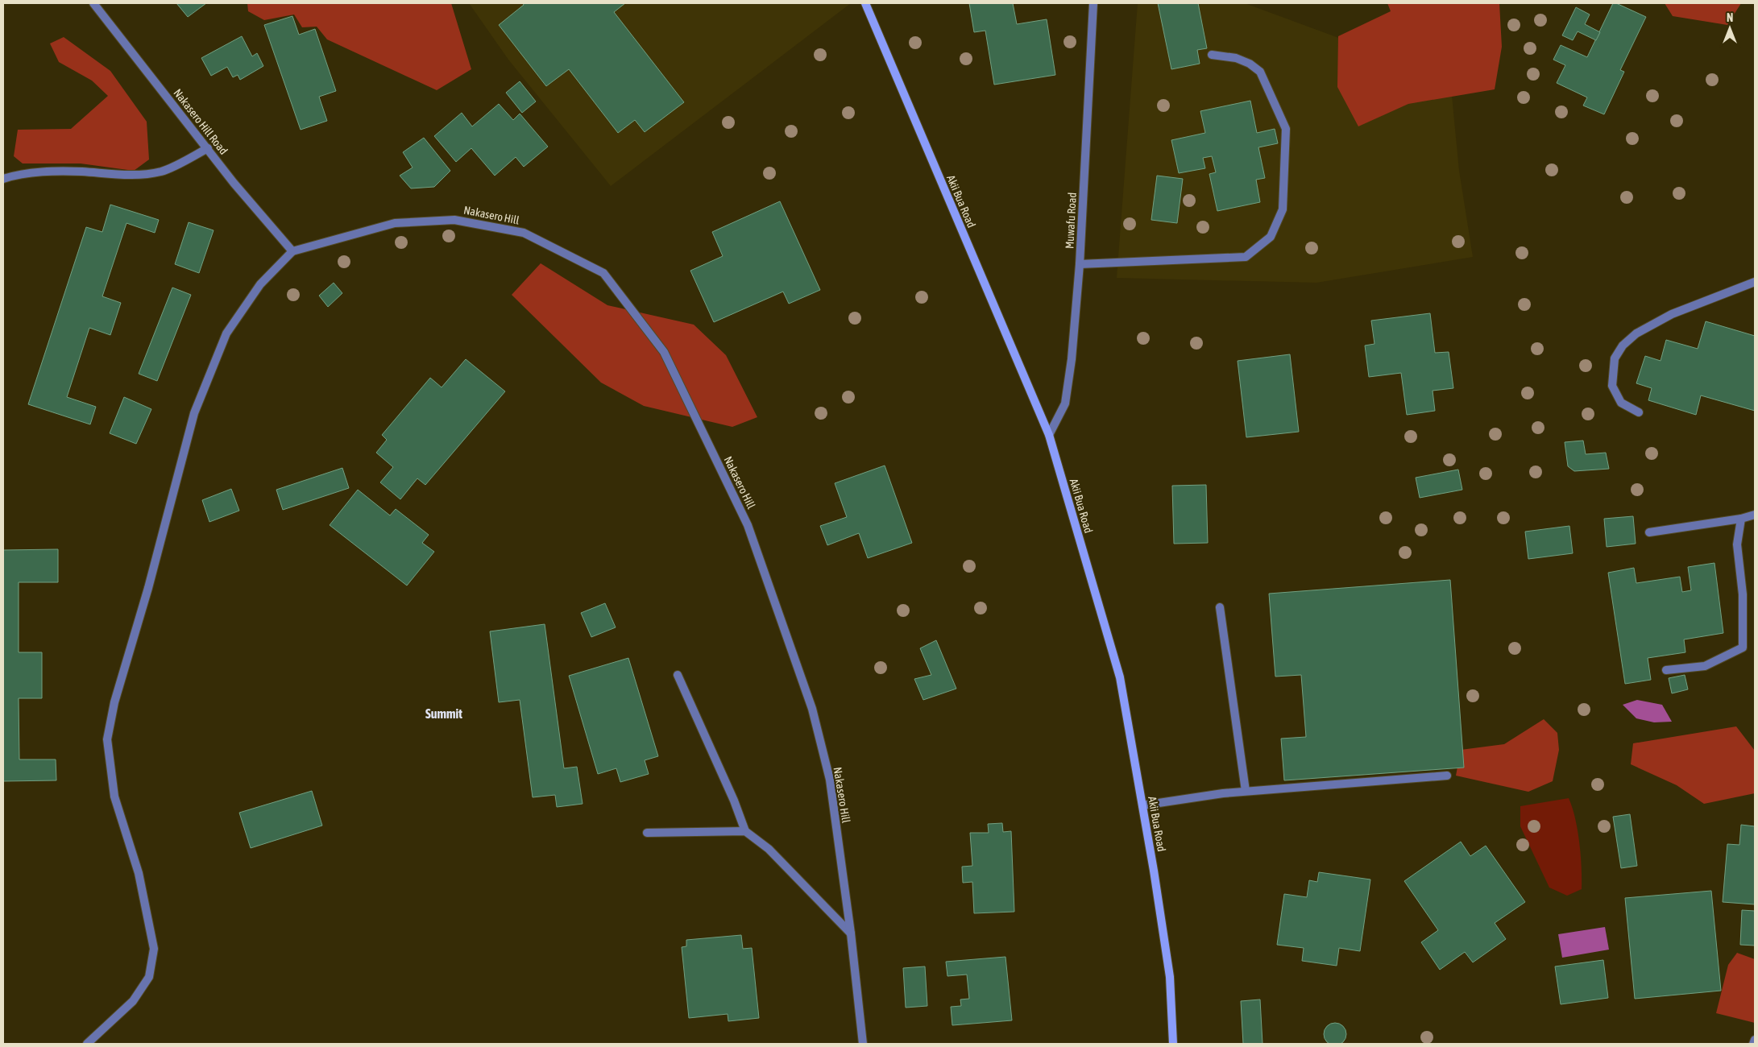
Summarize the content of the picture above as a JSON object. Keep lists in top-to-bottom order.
{
  "streets": {
    "street": [
      "Nakasero Hill Road",
      "Akii Bua Road",
      "Nakasero Hill",
      "Muwafu Road"
    ]
  },
  "crossings": [
    ["Nakasero Hill Road", "Nakasero Hill"],
    ["Akii Bua Road", "Muwafu Road"]
  ],
  "districts": ["Summit"],
  "north": "top"
}
